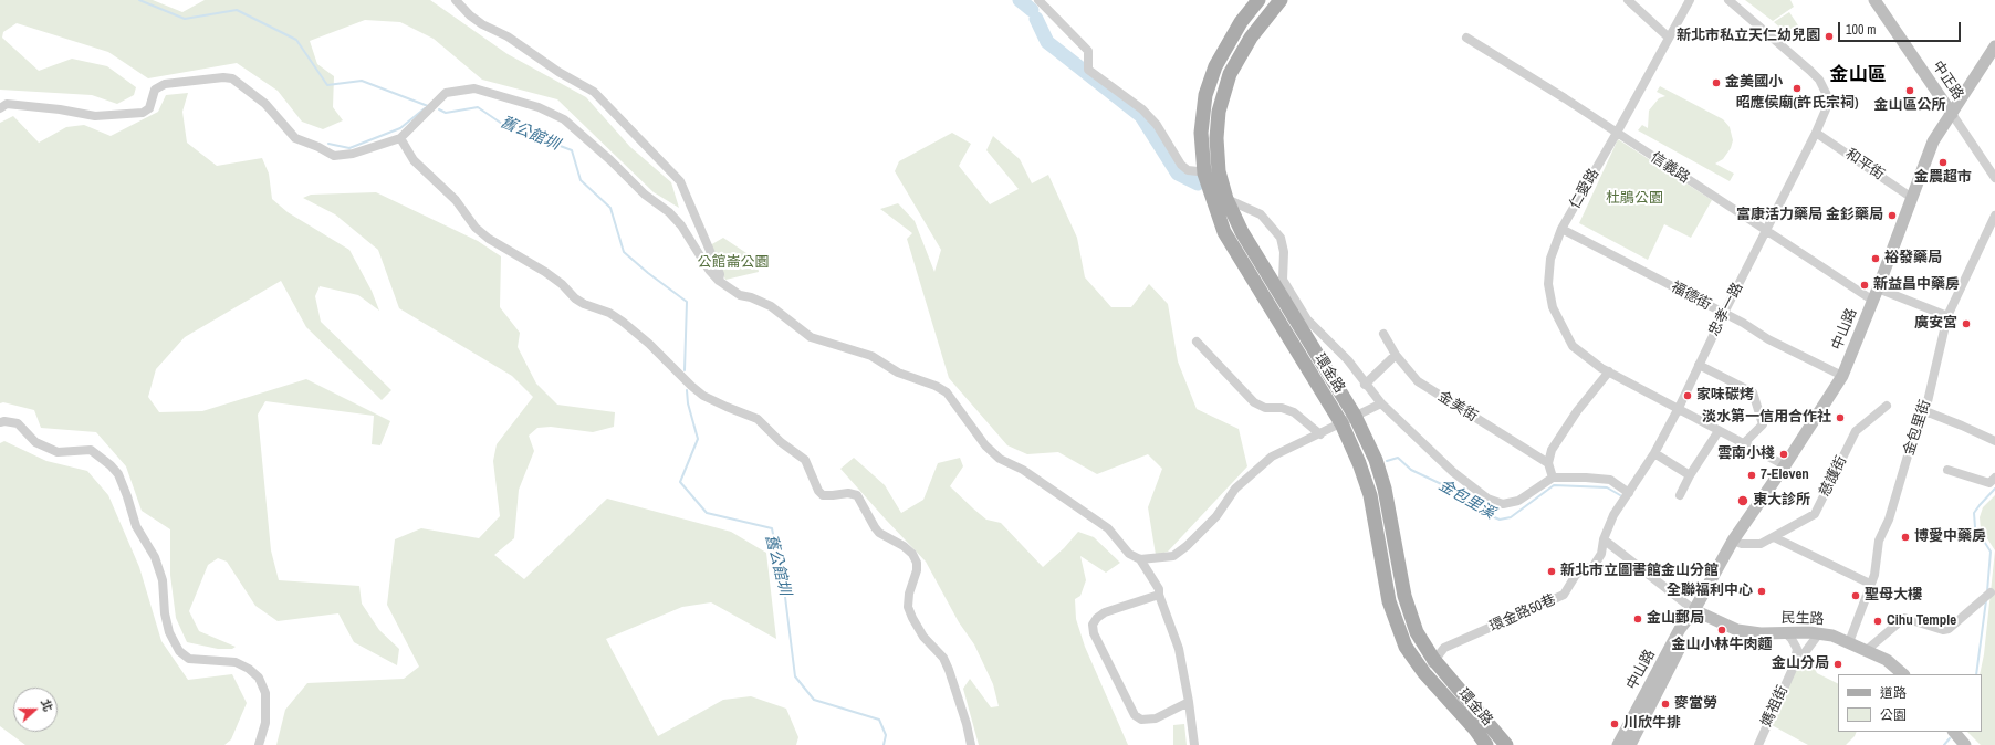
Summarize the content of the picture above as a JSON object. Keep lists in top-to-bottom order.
{
  "streets": {
    "main road": ["環金路"],
    "street": [
      "中正路",
      "和平街",
      "信義路",
      "仁愛路",
      "福德街",
      "忠孝一路",
      "中山路",
      "金美街",
      "金包里街",
      "慈護街",
      "環金路50巷",
      "民生路",
      "媽祖街"
    ]
  },
  "crossings": [
    ["中正路", "中山路"],
    ["和平街", "忠孝一路"],
    ["和平街", "中山路"],
    ["信義路", "仁愛路"],
    ["信義路", "忠孝一路"],
    ["信義路", "中山路"],
    ["仁愛路", "福德街"],
    ["仁愛路", "忠孝一路"],
    ["仁愛路", "中山路"],
    ["福德街", "忠孝一路"],
    ["福德街", "中山路"],
    ["忠孝一路", "環金路50巷"],
    ["中山路", "慈護街"],
    ["中山路", "民生路"],
    ["環金路", "環金路50巷"],
    ["金包里街", "民生路"],
    ["民生路", "媽祖街"]
  ],
  "districts": ["金山區"],
  "water": ["舊公館圳", "金包里溪"],
  "parks": ["杜鵑公園", "公館崙公園"],
  "places": [
    "新北市私立天仁幼兒園",
    "金美國小",
    "昭應侯廟(許氏宗祠)",
    "金山區公所",
    "金農超市",
    "富康活力藥局 金釤藥局",
    "裕發藥局",
    "新益昌中藥房",
    "廣安宮",
    "家味碳烤",
    "淡水第一信用合作社",
    "雲南小棧",
    "7-Eleven",
    "東大診所",
    "博愛中藥房",
    "新北市立圖書館金山分館",
    "全聯福利中心",
    "聖母大樓",
    "金山郵局",
    "Cihu Temple",
    "金山小林牛肉麵",
    "金山分局",
    "麥當勞",
    "川欣牛排"
  ],
  "legend": ["道路", "公園"],
  "scale_bar": "100 m",
  "north": "right"
}
